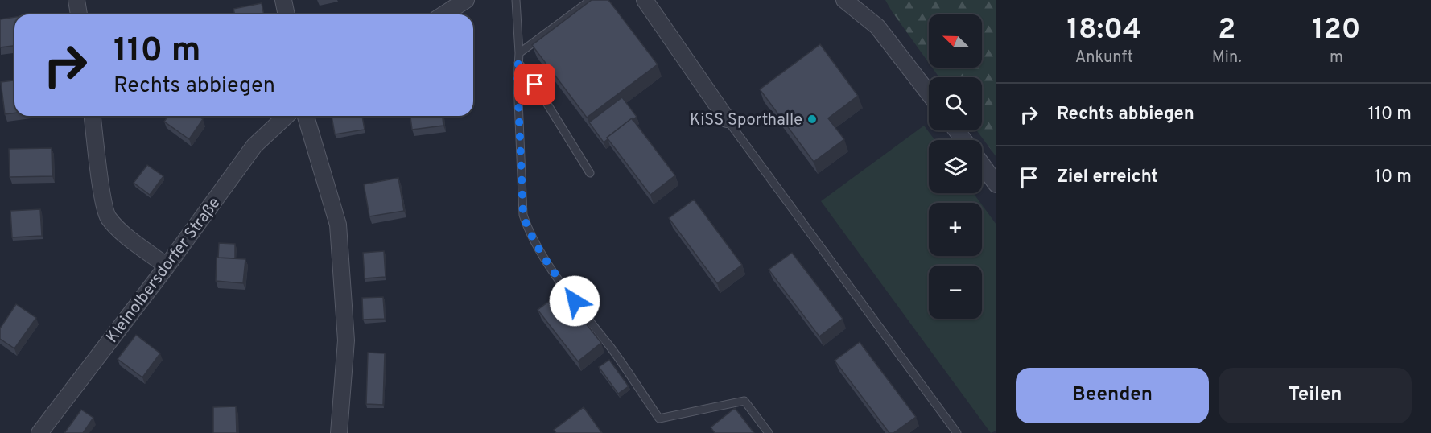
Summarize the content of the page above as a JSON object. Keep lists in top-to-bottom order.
{
  "streets": {
    "street": ["Kleinolbersdorfer Straße"]
  },
  "places": ["KiSS Sporthalle"],
  "north": "top left",
  "page": {
    "eta": [
      "18:04",
      "Ankunft",
      "2",
      "Min.",
      "120",
      "m"
    ],
    "map_buttons": ["+", "−"],
    "turn": ["110 m", "Rechts abbiegen"],
    "list": [
      {
        "name": "Rechts abbiegen",
        "value": "110 m"
      },
      {
        "name": "Ziel erreicht",
        "value": "10 m"
      }
    ],
    "buttons": ["Beenden", "Teilen"]
  }
}
